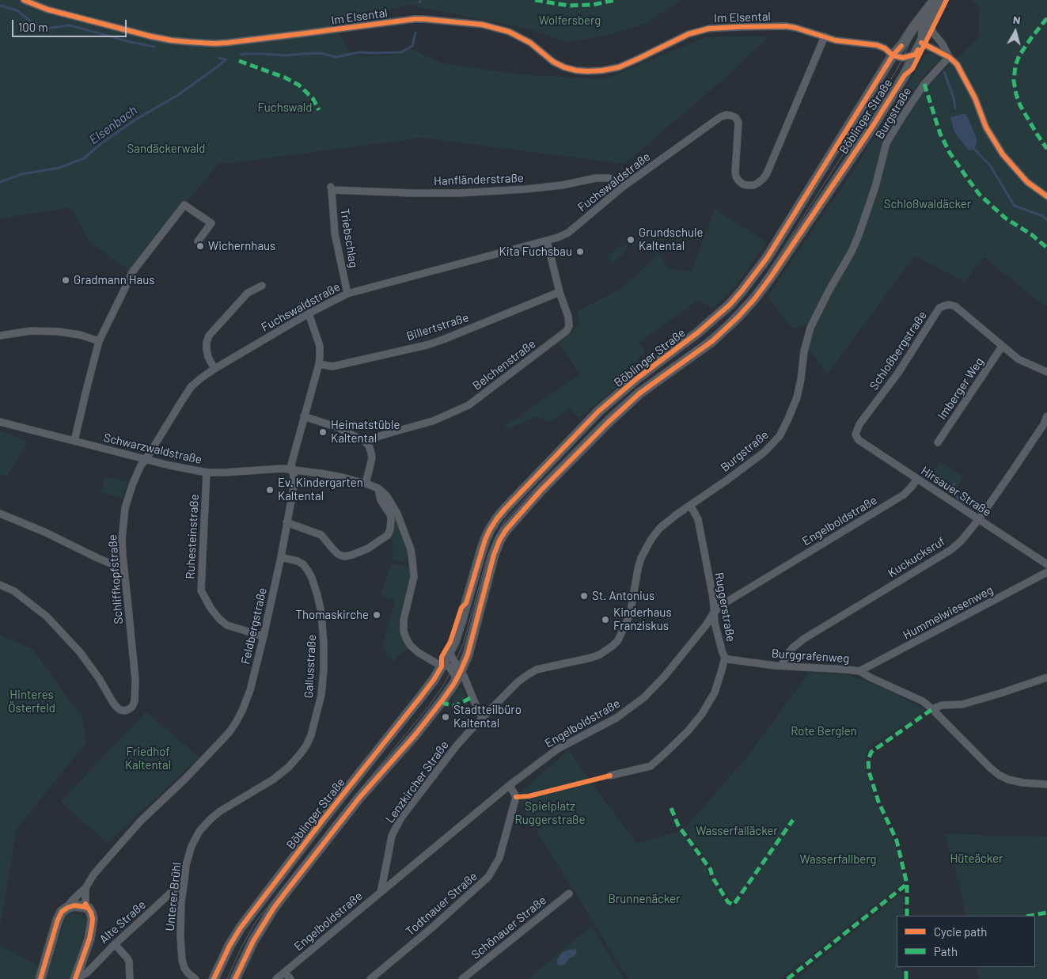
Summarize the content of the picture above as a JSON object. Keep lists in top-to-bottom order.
{
  "streets": {
    "main road": ["Böblinger Straße"],
    "street": [
      "Im Elsental",
      "Burgstraße",
      "Hanfländerstraße",
      "Fuchswaldstraße",
      "Triebschlag",
      "Billertstraße",
      "Schloßbergstraße",
      "Belchenstraße",
      "Imberger Weg",
      "Schwarzwaldstraße",
      "Hirsauer Straße",
      "Engelboldstraße",
      "Ruhesteinstraße",
      "Kuckucksruf",
      "Schliffkopfstraße",
      "Ruggerstraße",
      "Hummelwiesenweg",
      "Feldbergstraße",
      "Burggrafenweg",
      "Gallusstraße",
      "Lenzkircher Straße",
      "Unterer Brühl",
      "Todtnauer Straße",
      "Alte Straße",
      "Schönauer Straße"
    ]
  },
  "crossings": [
    ["Im Elsental", "Fuchswaldstraße"],
    ["Burgstraße", "Ruggerstraße"],
    ["Burgstraße", "Lenzkircher Straße"],
    ["Böblinger Straße", "Schwarzwaldstraße"],
    ["Hanfländerstraße", "Fuchswaldstraße"],
    ["Hanfländerstraße", "Triebschlag"],
    ["Fuchswaldstraße", "Triebschlag"],
    ["Fuchswaldstraße", "Belchenstraße"],
    ["Fuchswaldstraße", "Schwarzwaldstraße"],
    ["Fuchswaldstraße", "Schliffkopfstraße"],
    ["Fuchswaldstraße", "Feldbergstraße"],
    ["Billertstraße", "Belchenstraße"],
    ["Billertstraße", "Feldbergstraße"],
    ["Schloßbergstraße", "Imberger Weg"],
    ["Schloßbergstraße", "Hirsauer Straße"],
    ["Schwarzwaldstraße", "Ruhesteinstraße"],
    ["Schwarzwaldstraße", "Schliffkopfstraße"],
    ["Schwarzwaldstraße", "Feldbergstraße"],
    ["Hirsauer Straße", "Engelboldstraße"],
    ["Hirsauer Straße", "Kuckucksruf"],
    ["Engelboldstraße", "Ruggerstraße"],
    ["Engelboldstraße", "Lenzkircher Straße"],
    ["Engelboldstraße", "Todtnauer Straße"],
    ["Ruhesteinstraße", "Feldbergstraße"],
    ["Kuckucksruf", "Burggrafenweg"],
    ["Ruggerstraße", "Burggrafenweg"],
    ["Hummelwiesenweg", "Burggrafenweg"],
    ["Feldbergstraße", "Gallusstraße"],
    ["Gallusstraße", "Unterer Brühl"],
    ["Unterer Brühl", "Alte Straße"]
  ],
  "water": ["Elsenbach"],
  "parks": [
    "Wolfersberg",
    "Fuchswald",
    "Sandäckerwald",
    "Schloßwaldäcker",
    "Hinteres Österfeld",
    "Rote Berglen",
    "Friedhof Kaltental",
    "Spielplatz Ruggerstraße",
    "Wasserfalläcker",
    "Hüteäcker",
    "Wasserfallberg",
    "Brunnenäcker"
  ],
  "places": [
    "Grundschule Kaltental",
    "Wichernhaus",
    "Kita Fuchsbau",
    "Gradmann Haus",
    "Heimatstüble Kaltental",
    "Ev. Kindergarten Kaltental",
    "St. Antonius",
    "Thomaskirche",
    "Kinderhaus Franziskus",
    "Stadtteilbüro Kaltental"
  ],
  "legend": ["Cycle path", "Path"],
  "scale_bar": "100 m",
  "north": "top"
}
